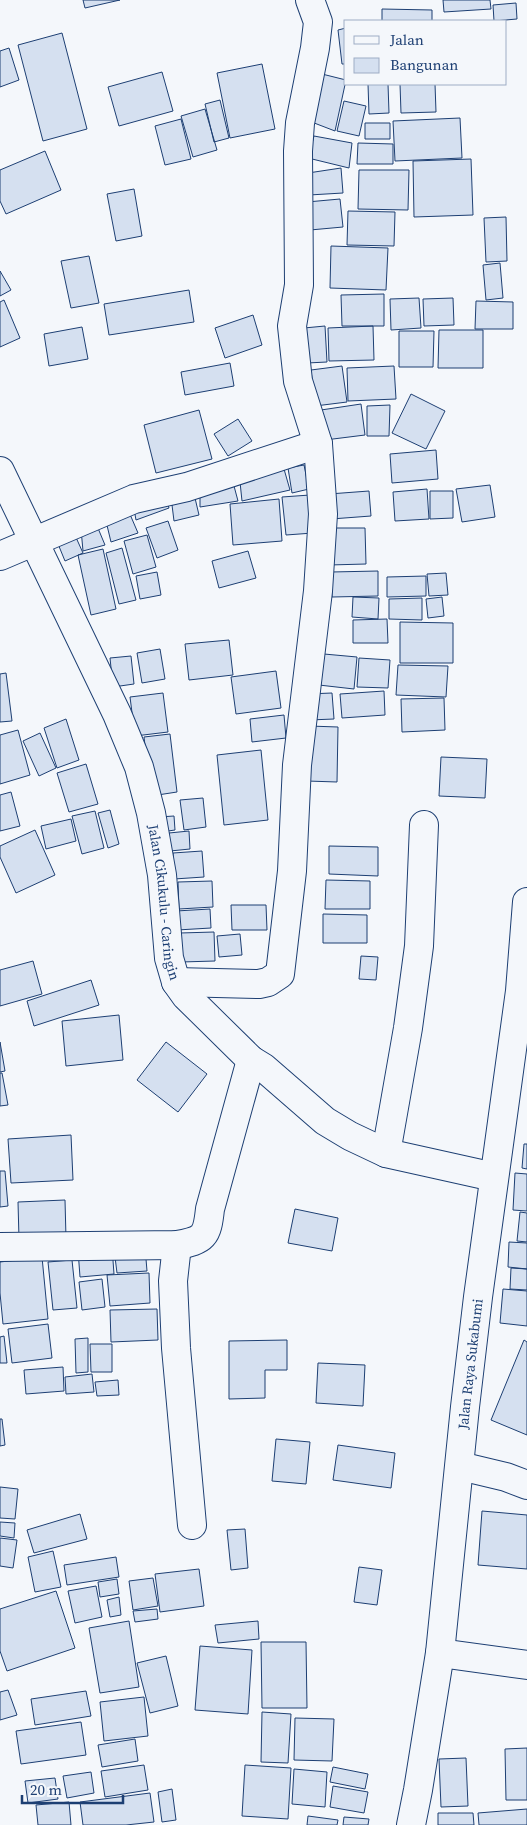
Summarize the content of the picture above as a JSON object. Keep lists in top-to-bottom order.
{
  "streets": {
    "main road": ["Jalan Cikukulu - Caringin", "Jalan Raya Sukabumi"]
  },
  "crossings": [
    ["Jalan Cikukulu - Caringin", "Jalan Raya Sukabumi"]
  ],
  "legend": ["Jalan", "Bangunan"],
  "scale_bar": "20 m"
}
